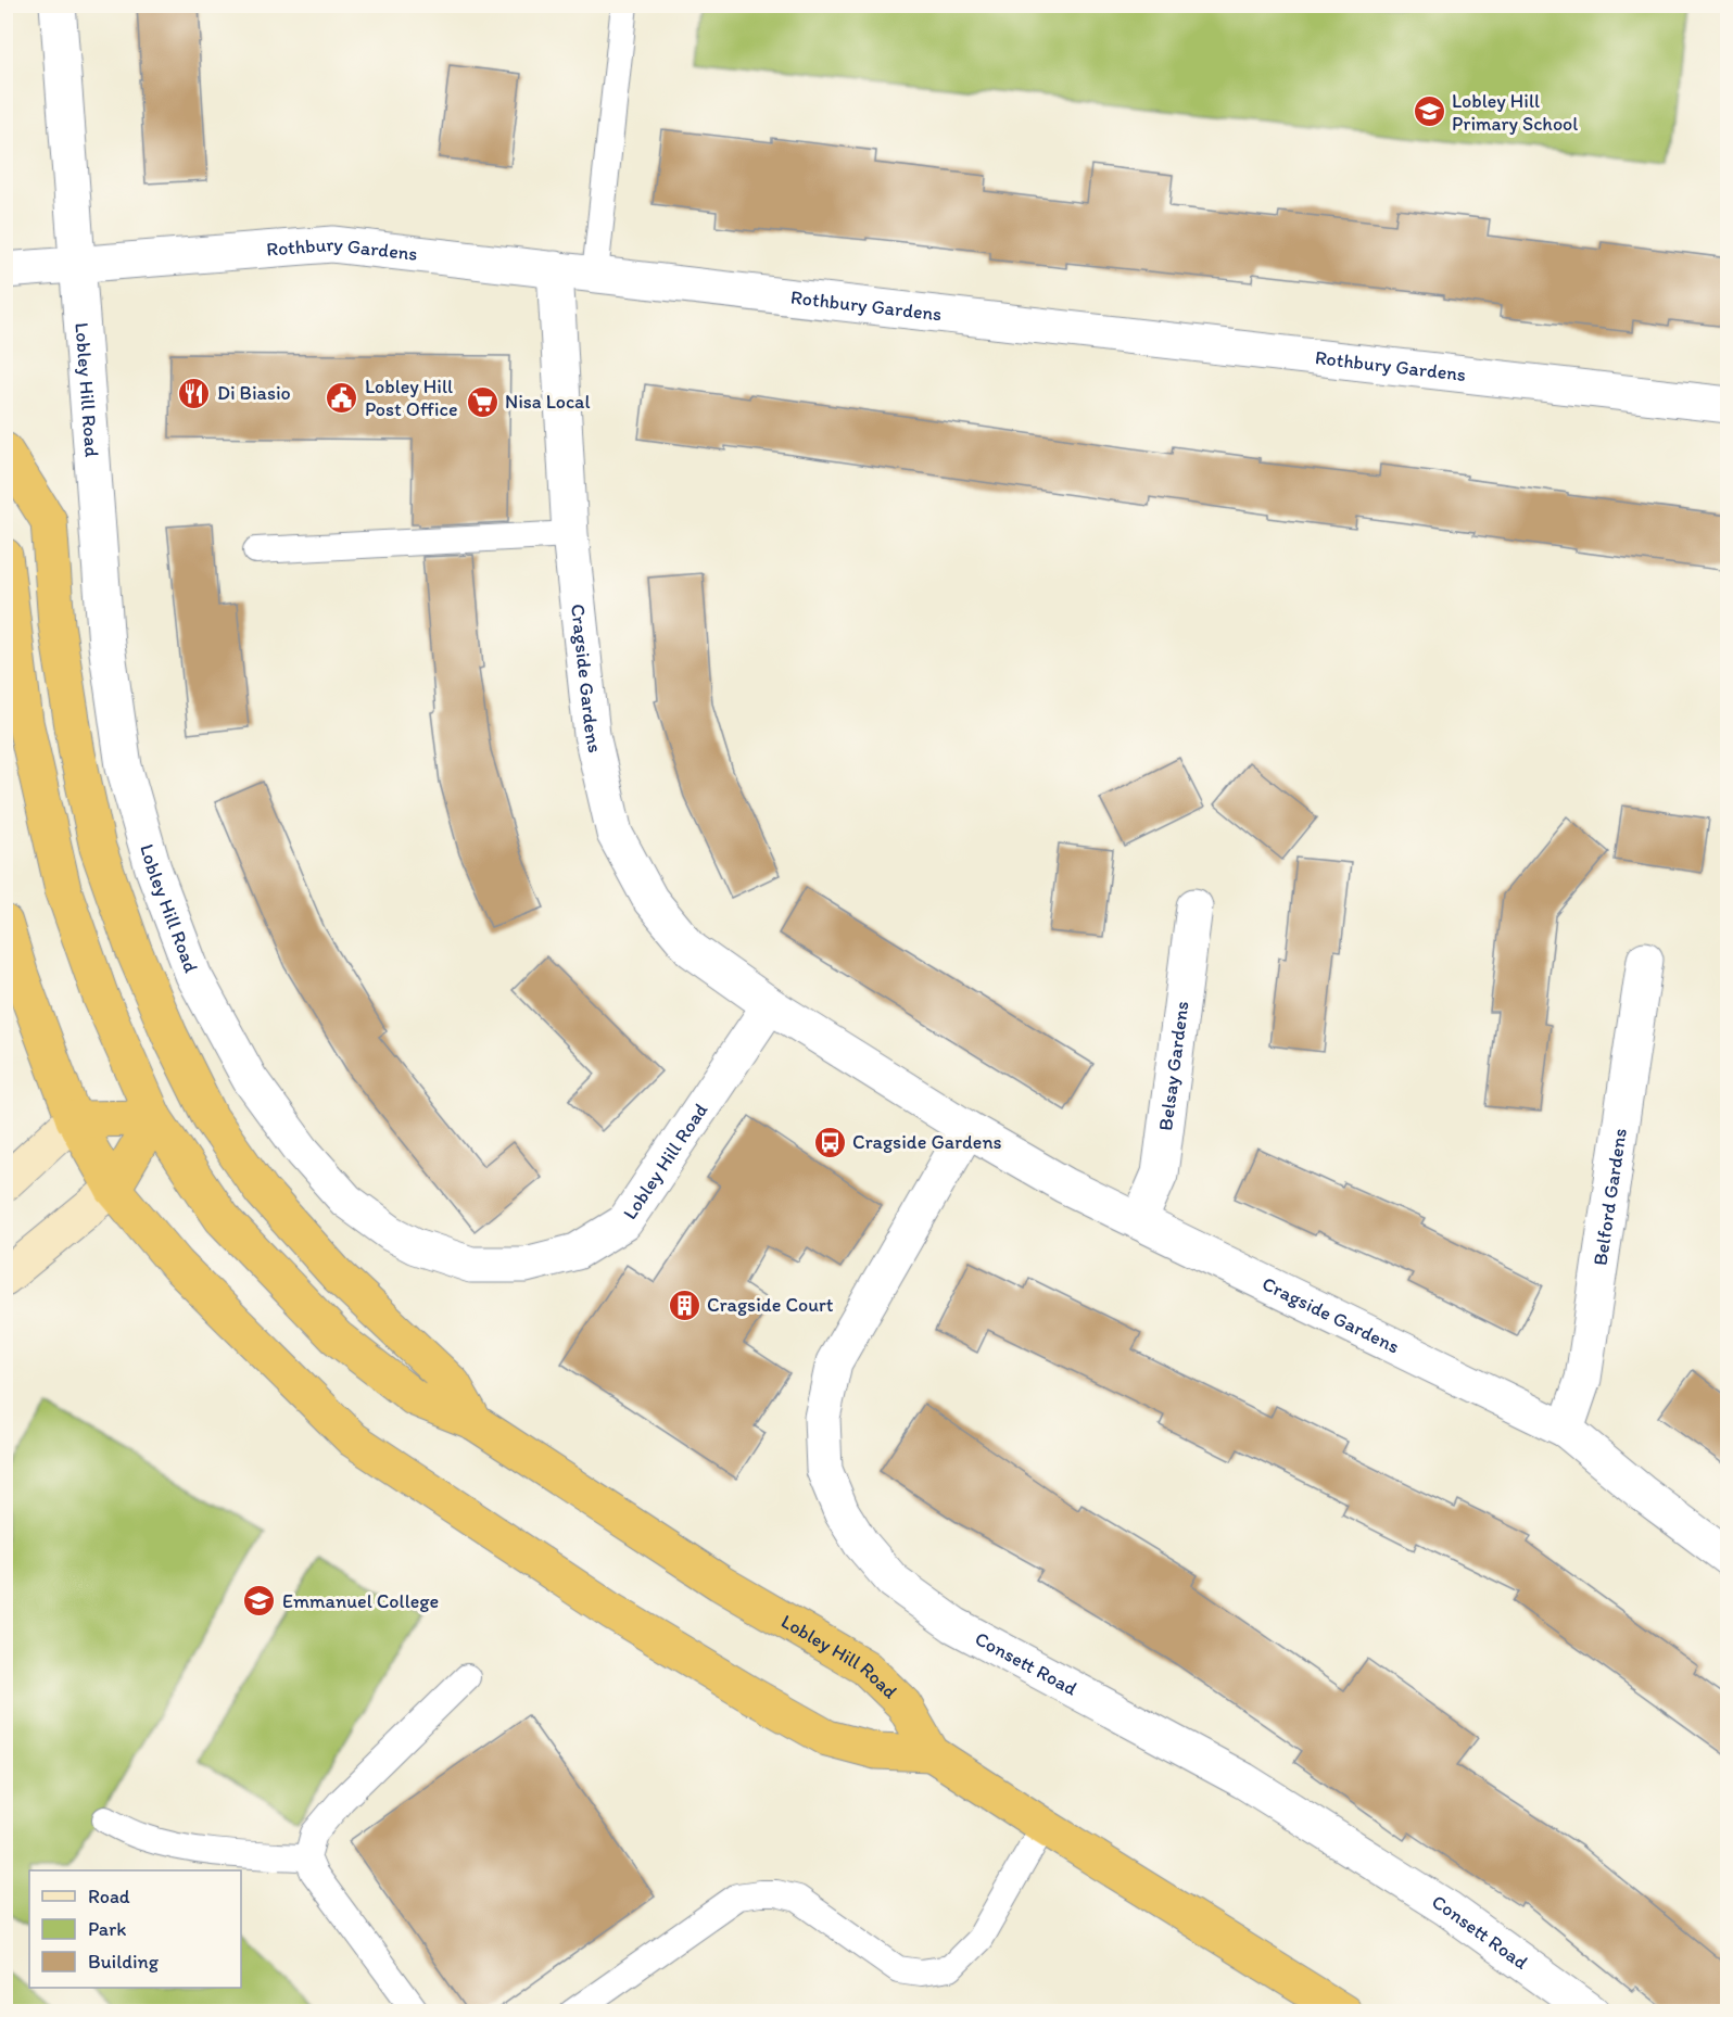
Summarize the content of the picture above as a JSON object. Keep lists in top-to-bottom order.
{
  "streets": {
    "highway": ["Lobley Hill Road"],
    "street": [
      "Rothbury Gardens",
      "Cragside Gardens",
      "Belsay Gardens",
      "Belford Gardens",
      "Consett Road"
    ]
  },
  "crossings": [
    ["Rothbury Gardens", "Lobley Hill Road"],
    ["Rothbury Gardens", "Cragside Gardens"],
    ["Lobley Hill Road", "Cragside Gardens"],
    ["Cragside Gardens", "Belsay Gardens"],
    ["Cragside Gardens", "Belford Gardens"],
    ["Cragside Gardens", "Consett Road"]
  ],
  "places": {
    "school or university": ["Lobley Hill Primary School", "Emmanuel College"],
    "restaurant": ["Di Biasio"],
    "public building": ["Lobley Hill Post Office"],
    "supermarket": ["Nisa Local"],
    "bus stop": ["Cragside Gardens"],
    "building": ["Cragside Court"]
  },
  "legend": ["Road", "Park", "Building"]
}
